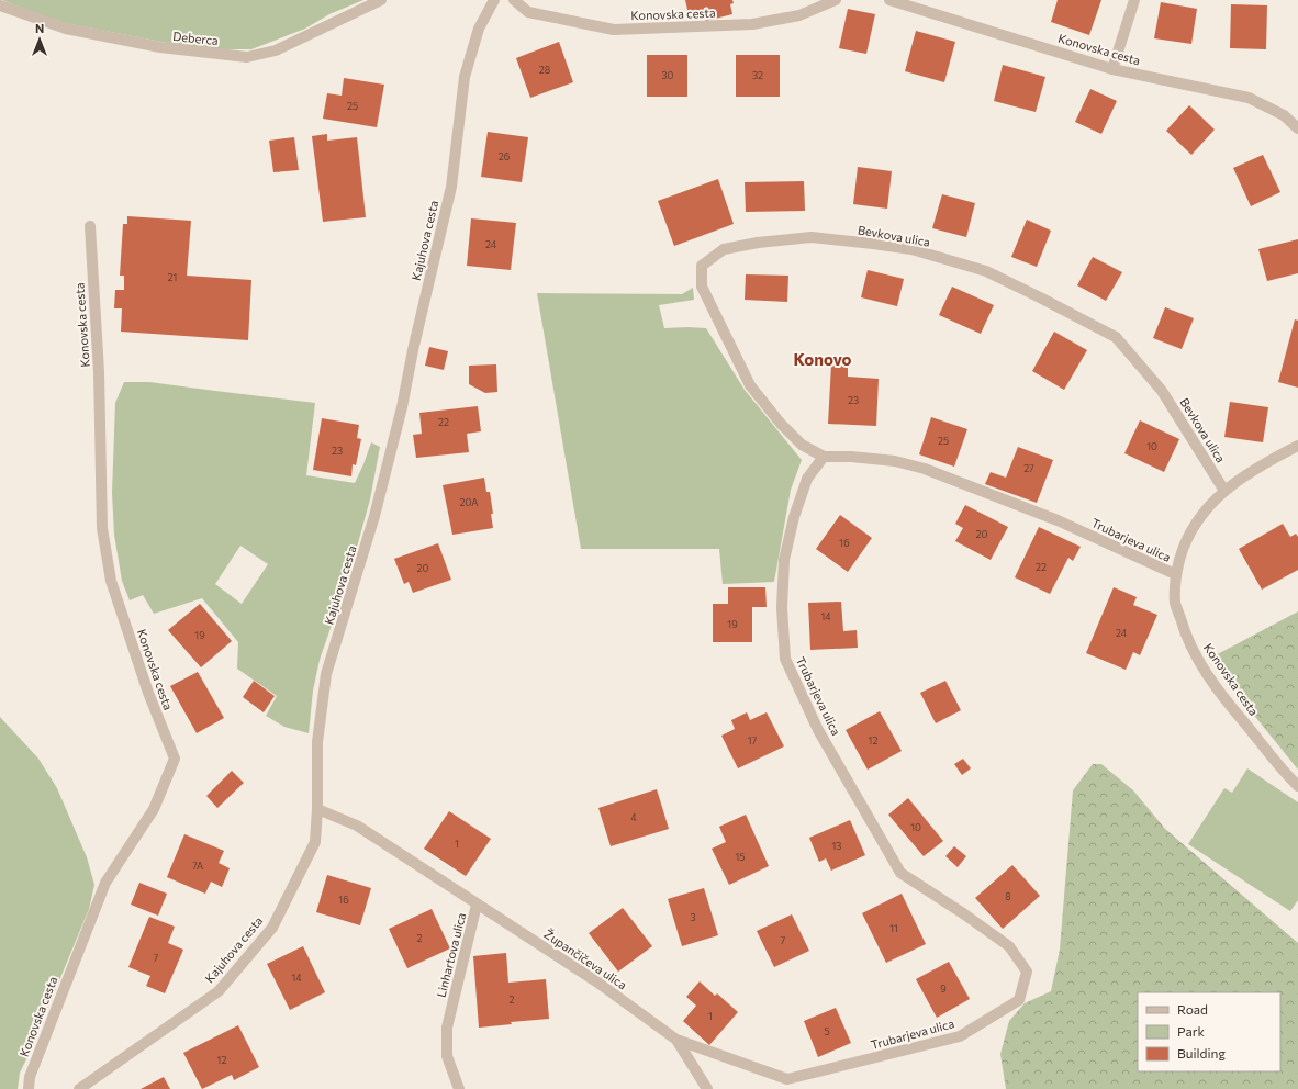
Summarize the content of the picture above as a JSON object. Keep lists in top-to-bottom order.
{
  "streets": {
    "street": [
      "Konovska cesta",
      "Deberca",
      "Bevkova ulica",
      "Kajuhova cesta",
      "Trubarjeva ulica",
      "Linhartova ulica",
      "Župančičeva ulica"
    ]
  },
  "crossings": [
    ["Konovska cesta", "Bevkova ulica"],
    ["Konovska cesta", "Trubarjeva ulica"],
    ["Bevkova ulica", "Trubarjeva ulica"],
    ["Kajuhova cesta", "Linhartova ulica"],
    ["Trubarjeva ulica", "Župančičeva ulica"],
    ["Linhartova ulica", "Župančičeva ulica"]
  ],
  "districts": ["Konovo"],
  "house_numbers": [
    "28",
    "30",
    "32",
    "25",
    "26",
    "24",
    "21",
    "23",
    "22",
    "25",
    "10",
    "23",
    "27",
    "20A",
    "20",
    "16",
    "22",
    "20",
    "14",
    "19",
    "24",
    "19",
    "17",
    "12",
    "4",
    "10",
    "1",
    "13",
    "15",
    "7A",
    "8",
    "16",
    "3",
    "11",
    "2",
    "7",
    "7",
    "14",
    "9",
    "2",
    "1",
    "5",
    "12"
  ],
  "legend": ["Road", "Park", "Building"],
  "north": "top"
}
